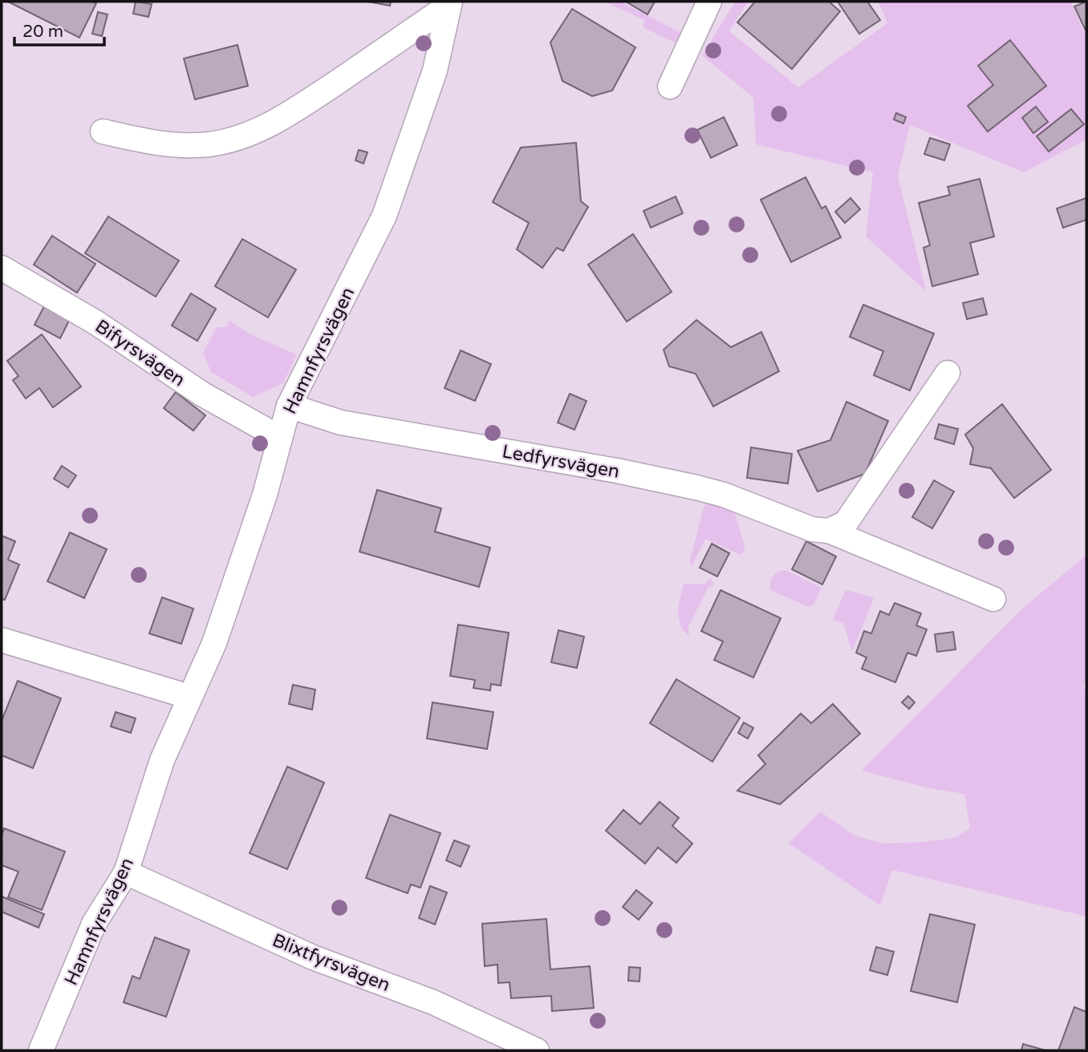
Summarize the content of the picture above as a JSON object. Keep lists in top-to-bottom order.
{
  "streets": {
    "street": [
      "Hamnfyrsvägen",
      "Bifyrsvägen",
      "Ledfyrsvägen",
      "Blixtfyrsvägen"
    ]
  },
  "crossings": [
    ["Hamnfyrsvägen", "Bifyrsvägen"],
    ["Hamnfyrsvägen", "Ledfyrsvägen"],
    ["Hamnfyrsvägen", "Blixtfyrsvägen"]
  ],
  "scale_bar": "20 m"
}
